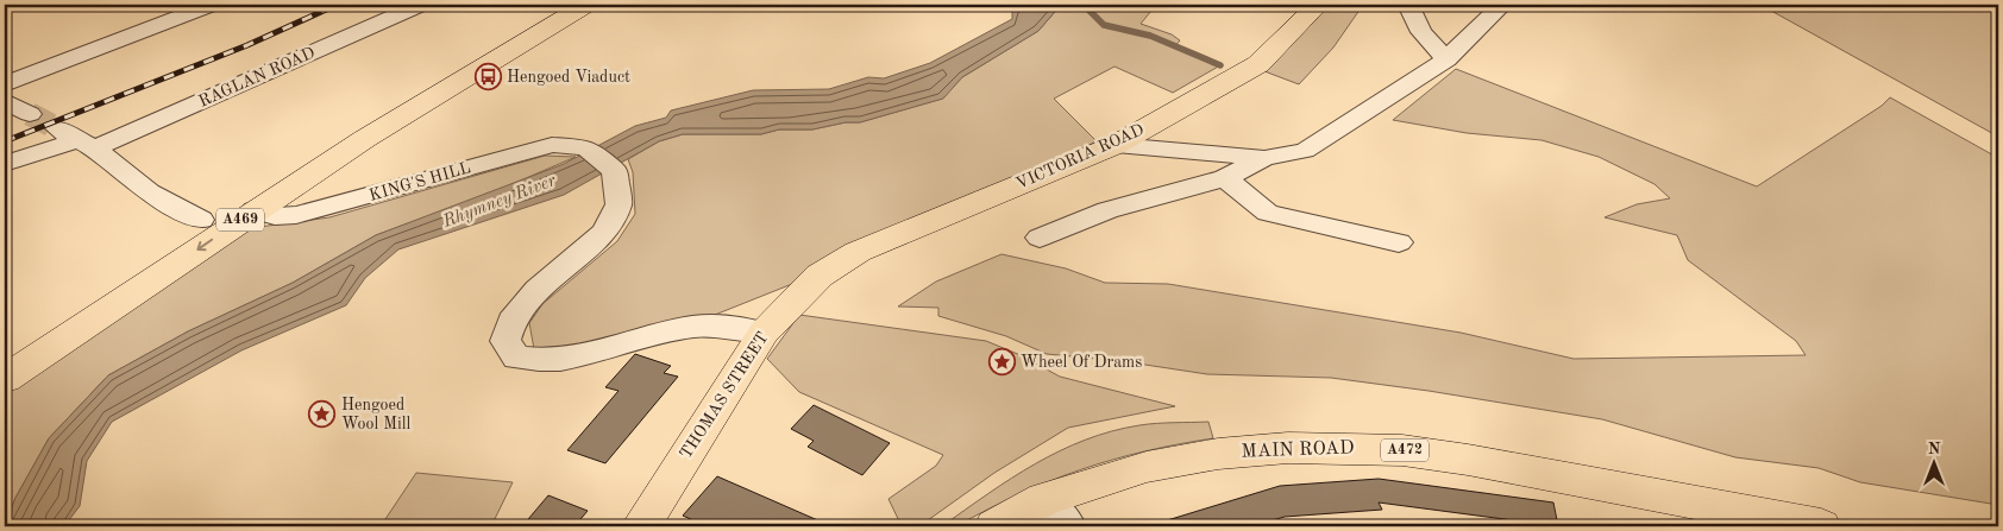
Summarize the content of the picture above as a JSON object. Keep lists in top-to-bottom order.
{
  "streets": {
    "main road": [
      "VICTORIA ROAD",
      "A469",
      "THOMAS STREET",
      "MAIN ROAD",
      "A472"
    ],
    "street": ["RAGLAN ROAD", "KING'S HILL"]
  },
  "crossings": [
    ["VICTORIA ROAD", "THOMAS STREET"],
    ["KING'S HILL", "A469"],
    ["KING'S HILL", "THOMAS STREET"]
  ],
  "water": ["Rhymney River"],
  "places": {
    "bus stop": ["Hengoed Viaduct"],
    "place": ["Wheel Of Drams", "Hengoed Wool Mill"]
  },
  "north": "top"
}
